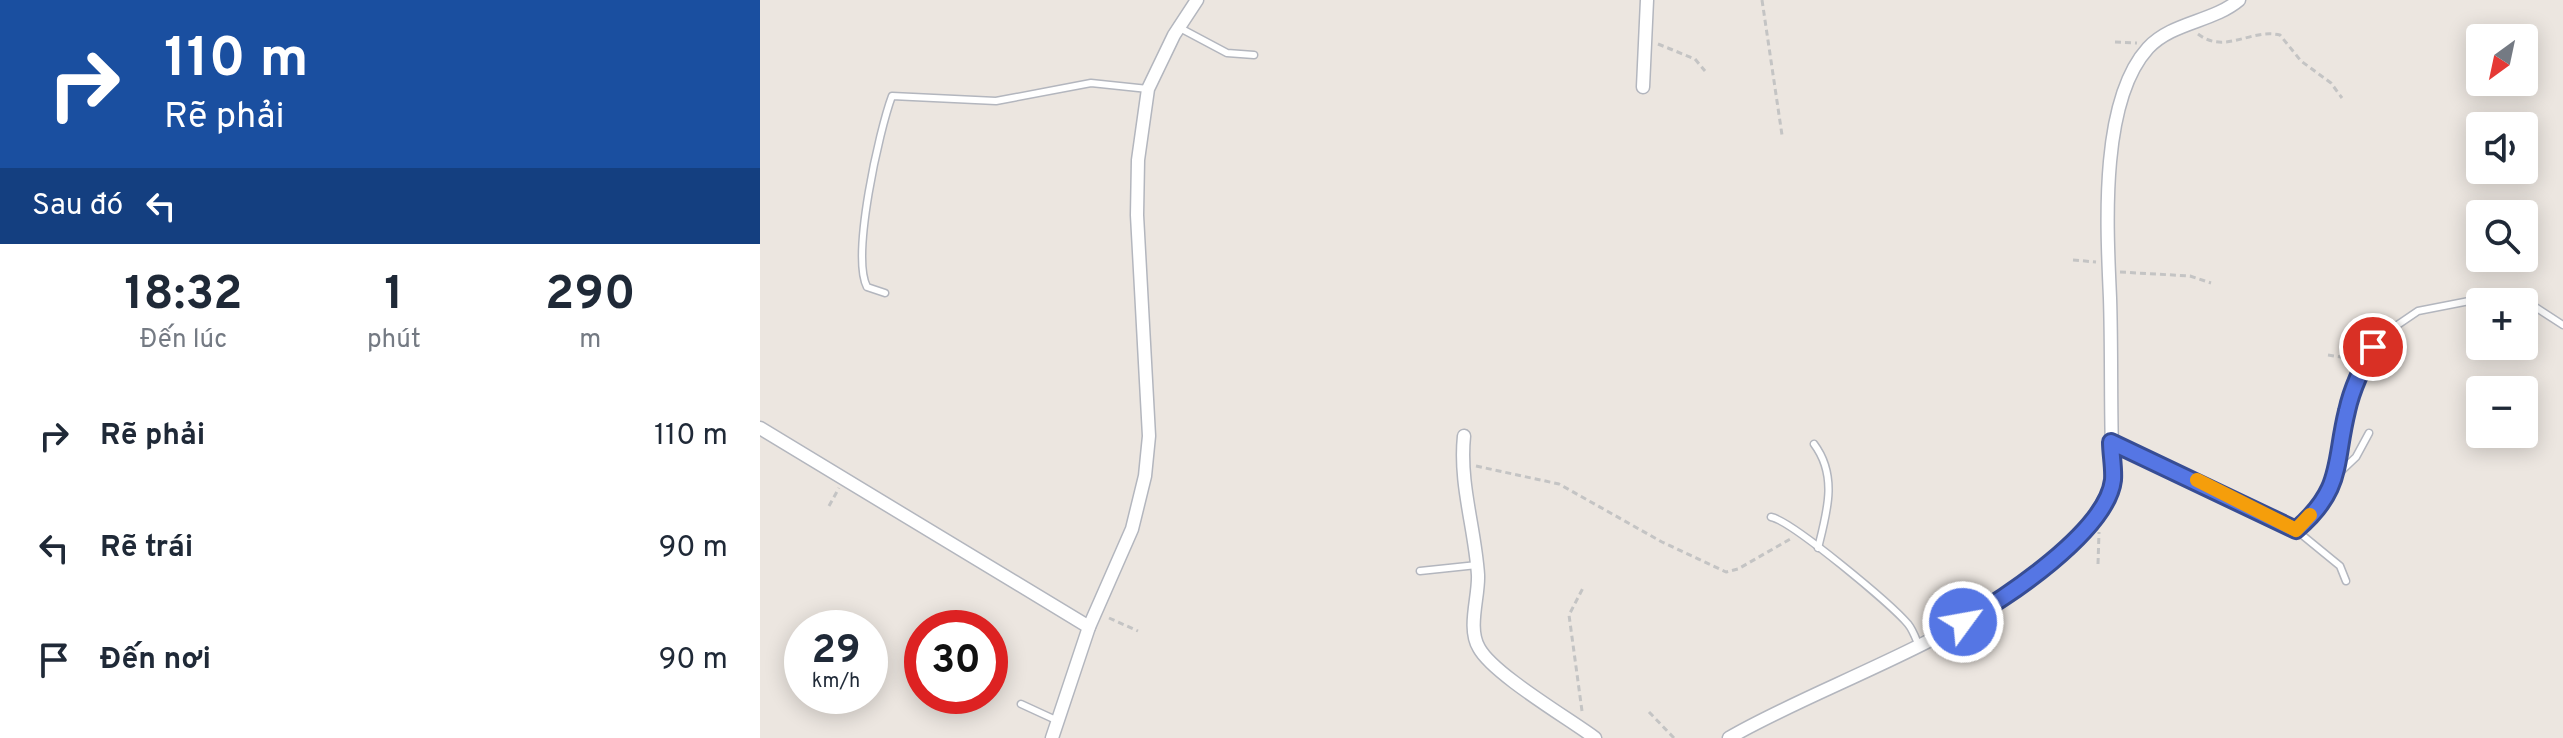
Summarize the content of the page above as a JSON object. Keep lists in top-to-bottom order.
{
  "north": "bottom left",
  "page": {
    "turn": ["110 m", "Rẽ phải"],
    "map_buttons": ["+", "−"],
    "then": "Sau đó",
    "eta": [
      "18:32",
      "Đến lúc",
      "1",
      "phút",
      "290",
      "m"
    ],
    "list": [
      {
        "name": "Rẽ phải",
        "value": "110 m"
      },
      {
        "name": "Rẽ trái",
        "value": "90 m"
      },
      {
        "name": "Đến nơi",
        "value": "90 m"
      }
    ],
    "speed": "29 km/h",
    "limit": "30"
  }
}
